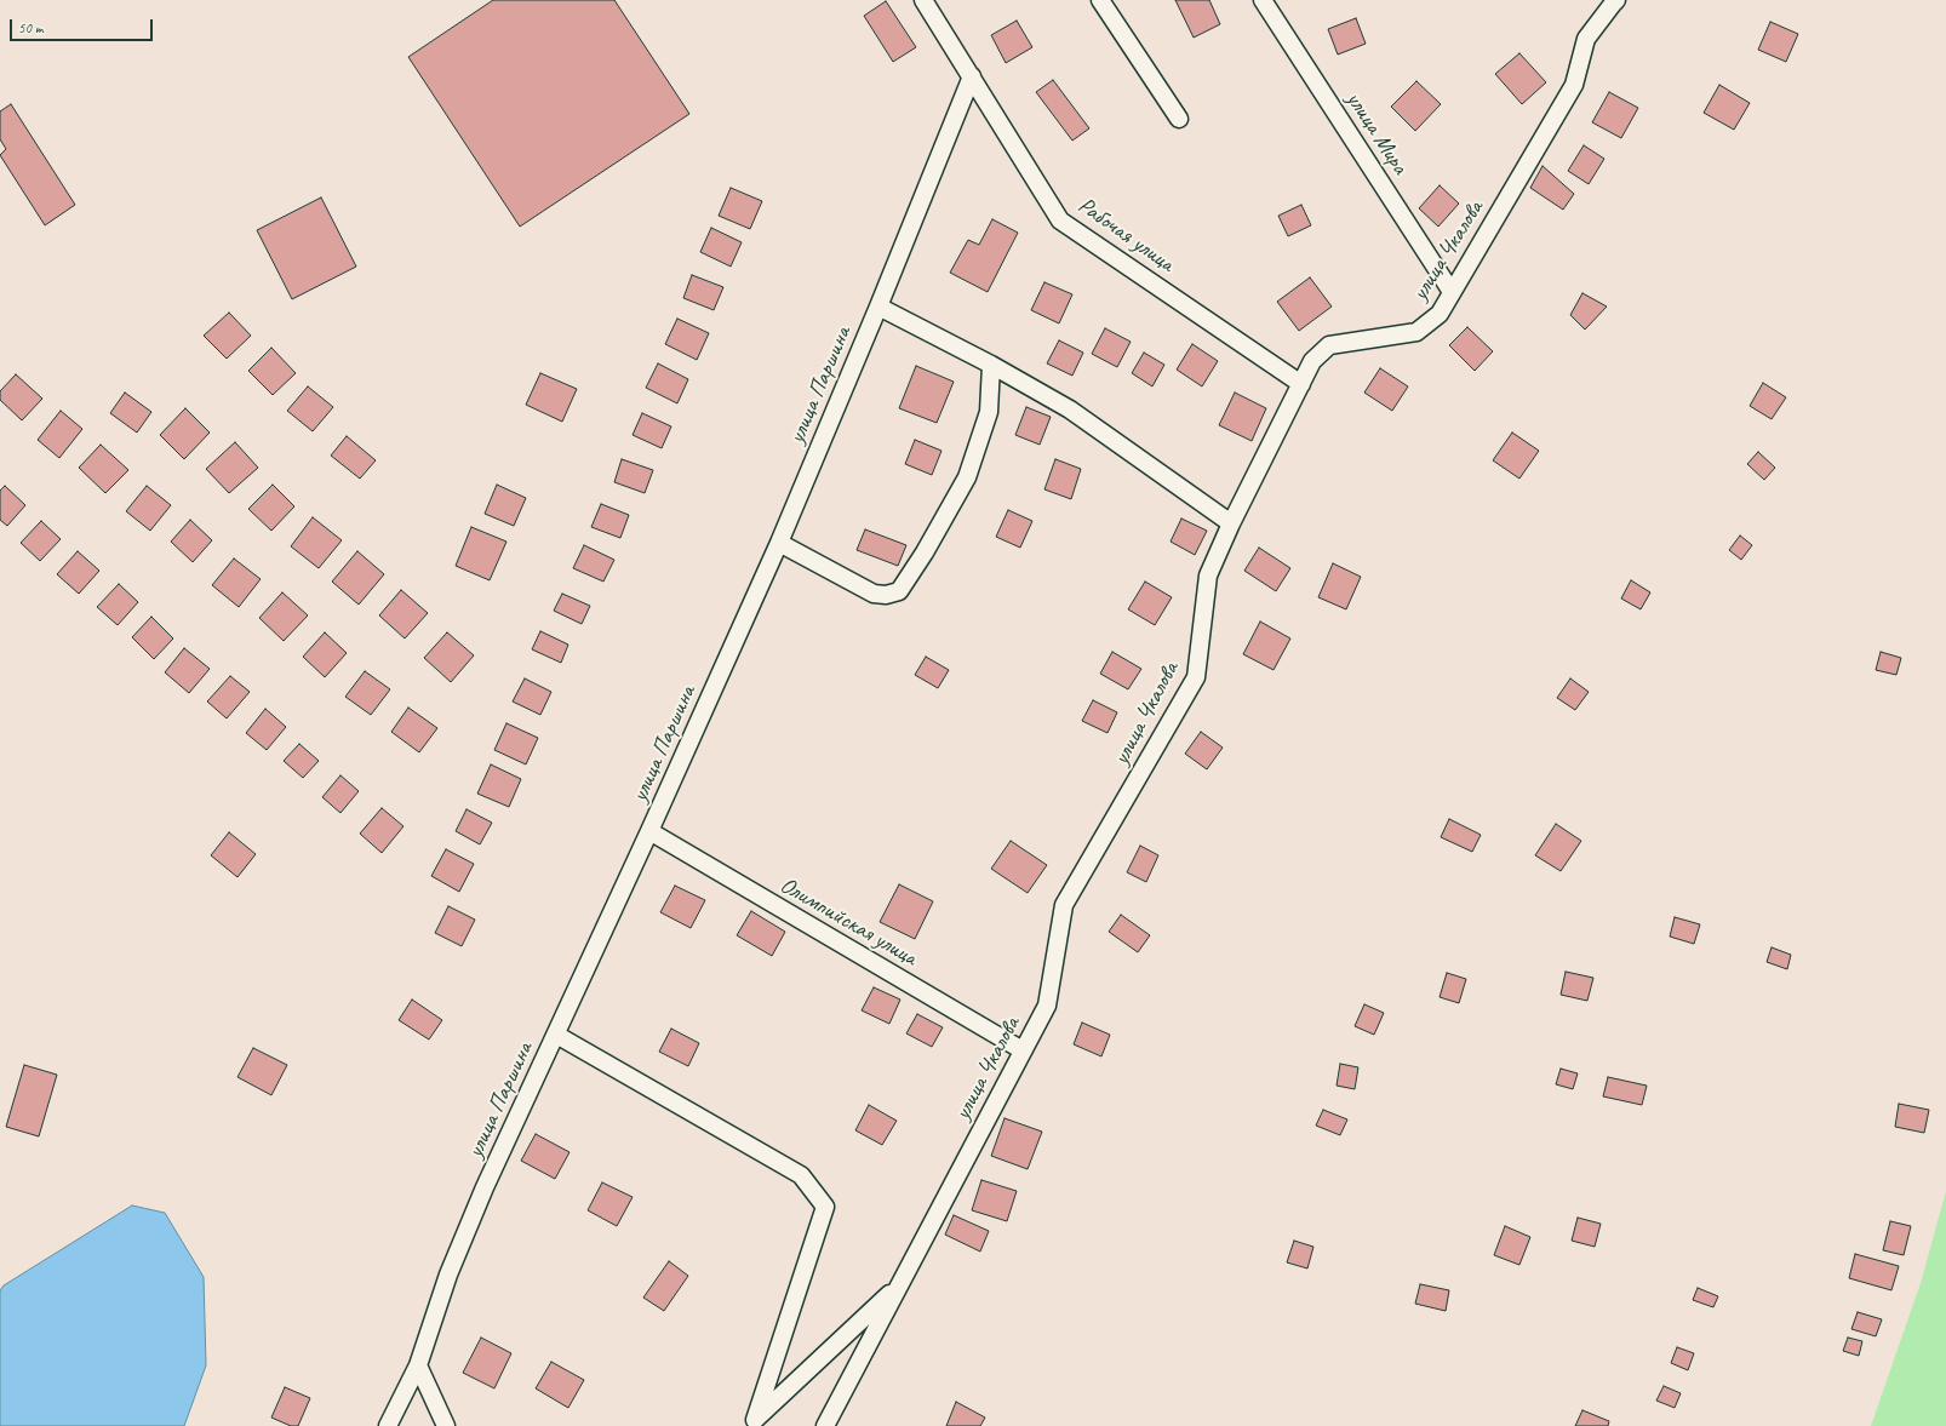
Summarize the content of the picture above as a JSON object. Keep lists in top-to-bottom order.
{
  "streets": {
    "street": [
      "улица Мира",
      "Рабочая улица",
      "улица Чкалова",
      "улица Паршина",
      "Олимпийская улица"
    ]
  },
  "crossings": [
    ["улица Мира", "улица Чкалова"],
    ["Рабочая улица", "улица Чкалова"],
    ["Рабочая улица", "улица Паршина"],
    ["улица Чкалова", "Олимпийская улица"],
    ["улица Паршина", "Олимпийская улица"]
  ],
  "scale_bar": "50 m"
}
